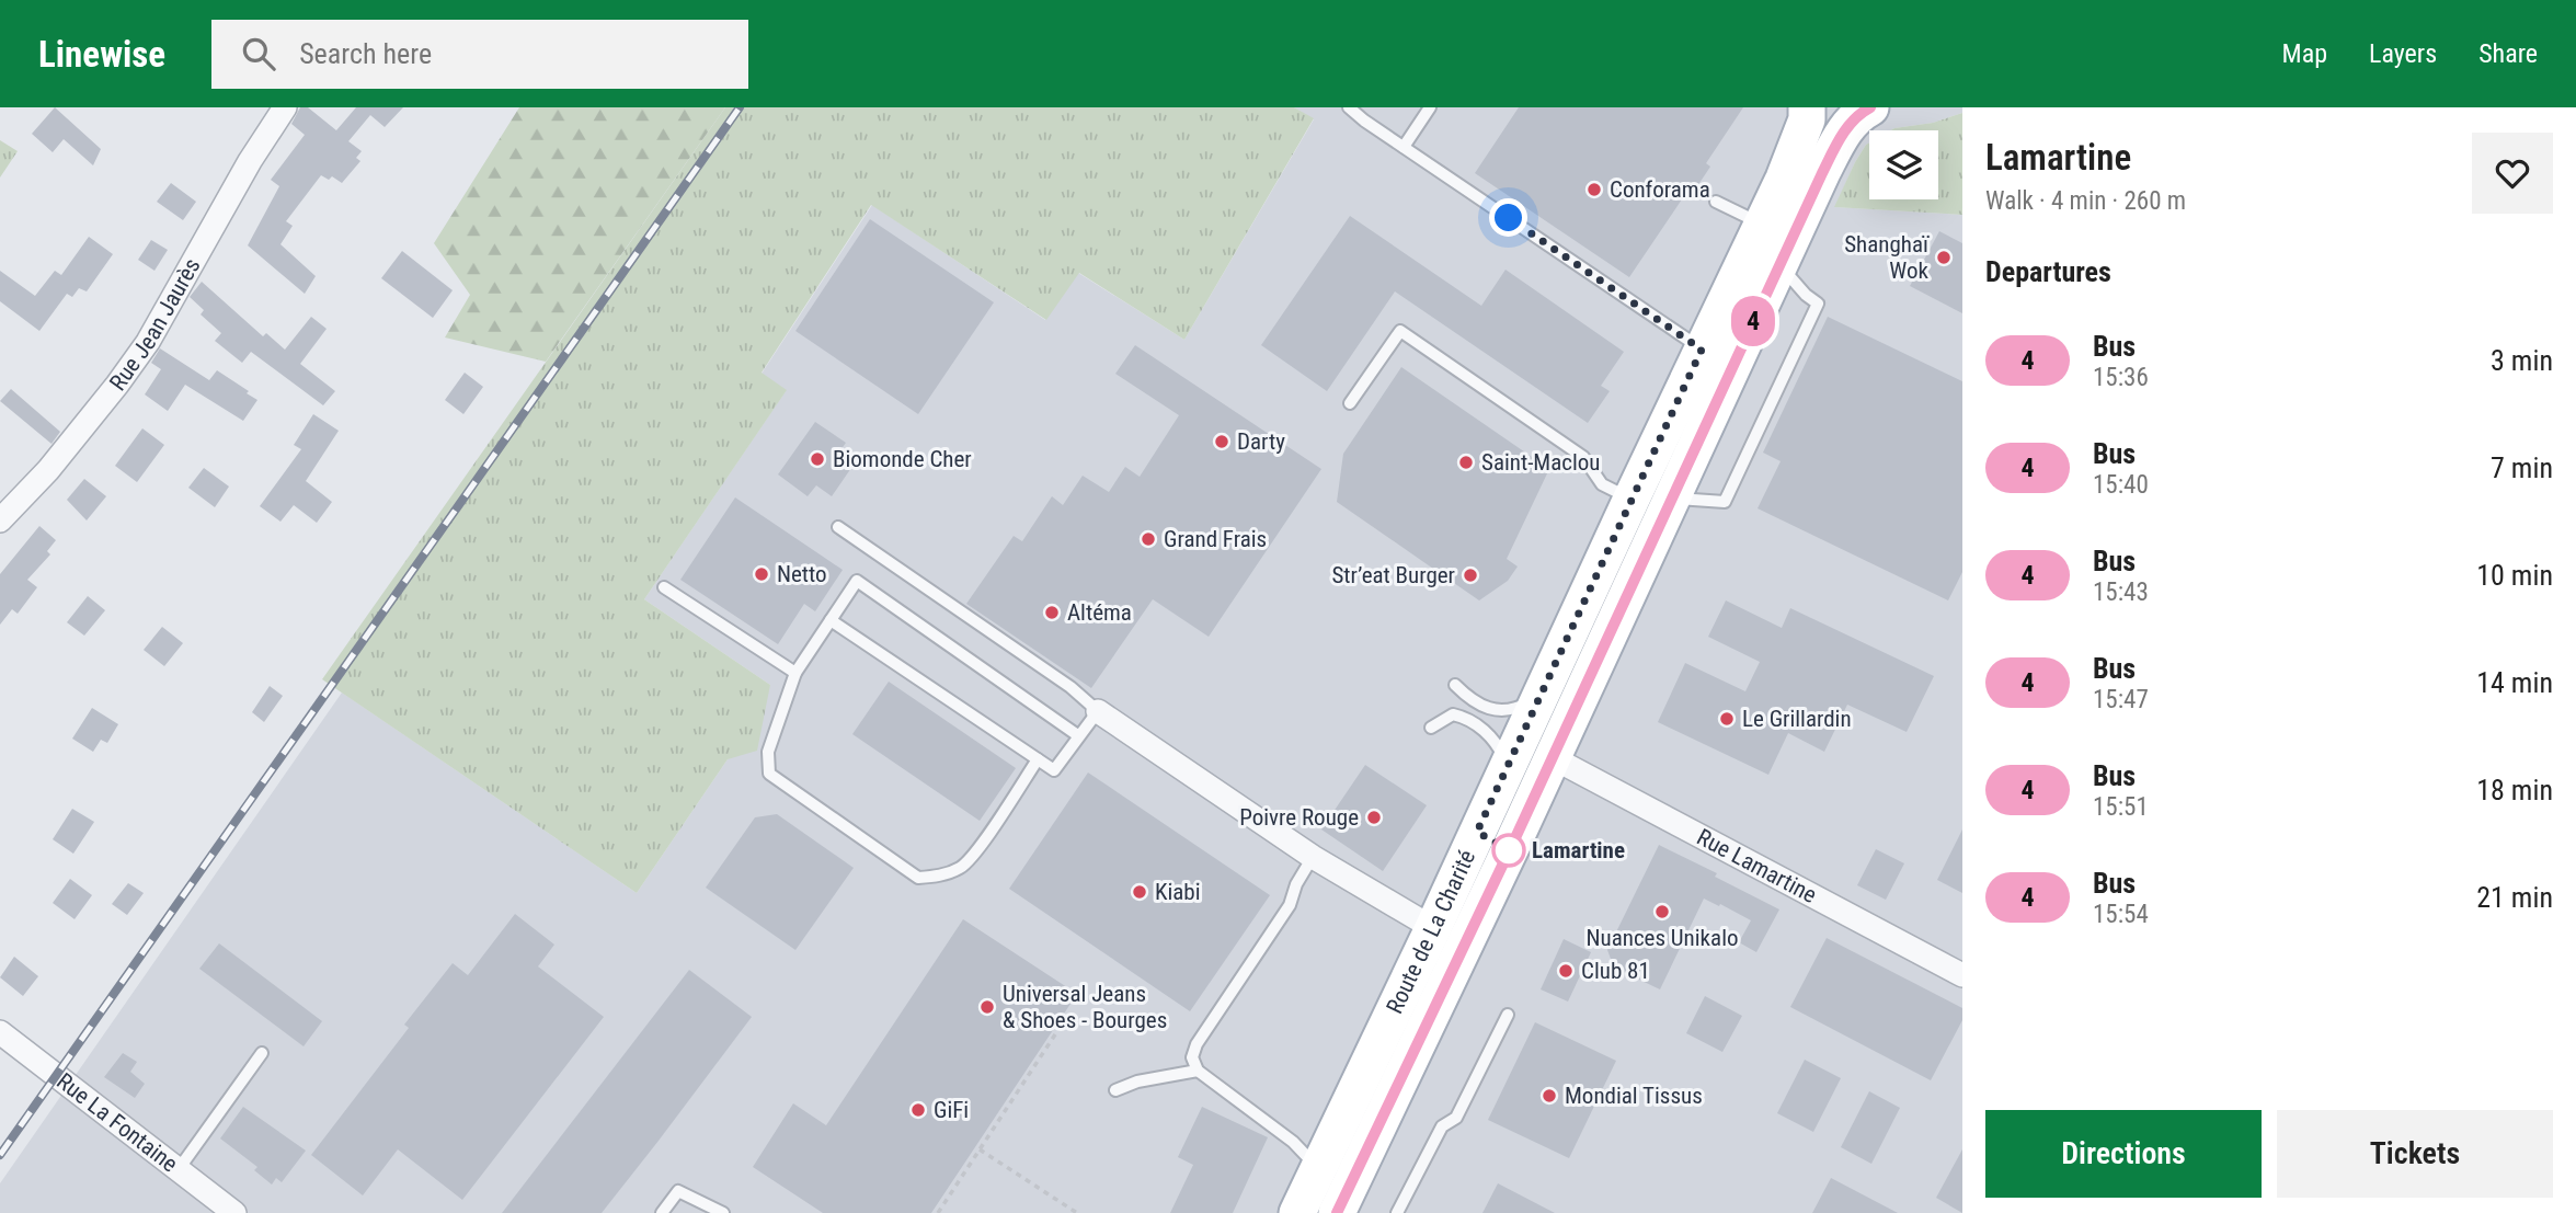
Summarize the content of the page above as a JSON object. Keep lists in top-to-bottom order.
{
  "streets": {
    "main road": ["Route de La Charité"],
    "street": ["Rue Jean Jaurès", "Rue Lamartine", "Rue La Fontaine"]
  },
  "crossings": [
    ["Rue Lamartine", "Route de La Charité"]
  ],
  "places": [
    "Conforama",
    "Shanghaï Wok",
    "Darty",
    "Biomonde Cher",
    "Saint-Maclou",
    "Grand Frais",
    "Netto",
    "Str’eat Burger",
    "Altéma",
    "Le Grillardin",
    "Poivre Rouge",
    "Lamartine",
    "Kiabi",
    "Nuances Unikalo",
    "Club 81",
    "Universal Jeans & Shoes - Bourges",
    "Mondial Tissus",
    "GiFi"
  ],
  "lines": ["bus line 4"],
  "page": {
    "header": "Linewise",
    "search": "Search here",
    "nav": ["Map", "Layers", "Share"],
    "on_map": "4",
    "heading": [
      ["Lamartine", "Walk · 4 min · 260 m"],
      "Departures"
    ],
    "list": [
      {
        "mark": "4",
        "name": "Bus",
        "note": "15:36",
        "value": "3 min"
      },
      {
        "mark": "4",
        "name": "Bus",
        "note": "15:40",
        "value": "7 min"
      },
      {
        "mark": "4",
        "name": "Bus",
        "note": "15:43",
        "value": "10 min"
      },
      {
        "mark": "4",
        "name": "Bus",
        "note": "15:47",
        "value": "14 min"
      },
      {
        "mark": "4",
        "name": "Bus",
        "note": "15:51",
        "value": "18 min"
      },
      {
        "mark": "4",
        "name": "Bus",
        "note": "15:54",
        "value": "21 min"
      }
    ],
    "buttons": ["Directions", "Tickets"]
  }
}
